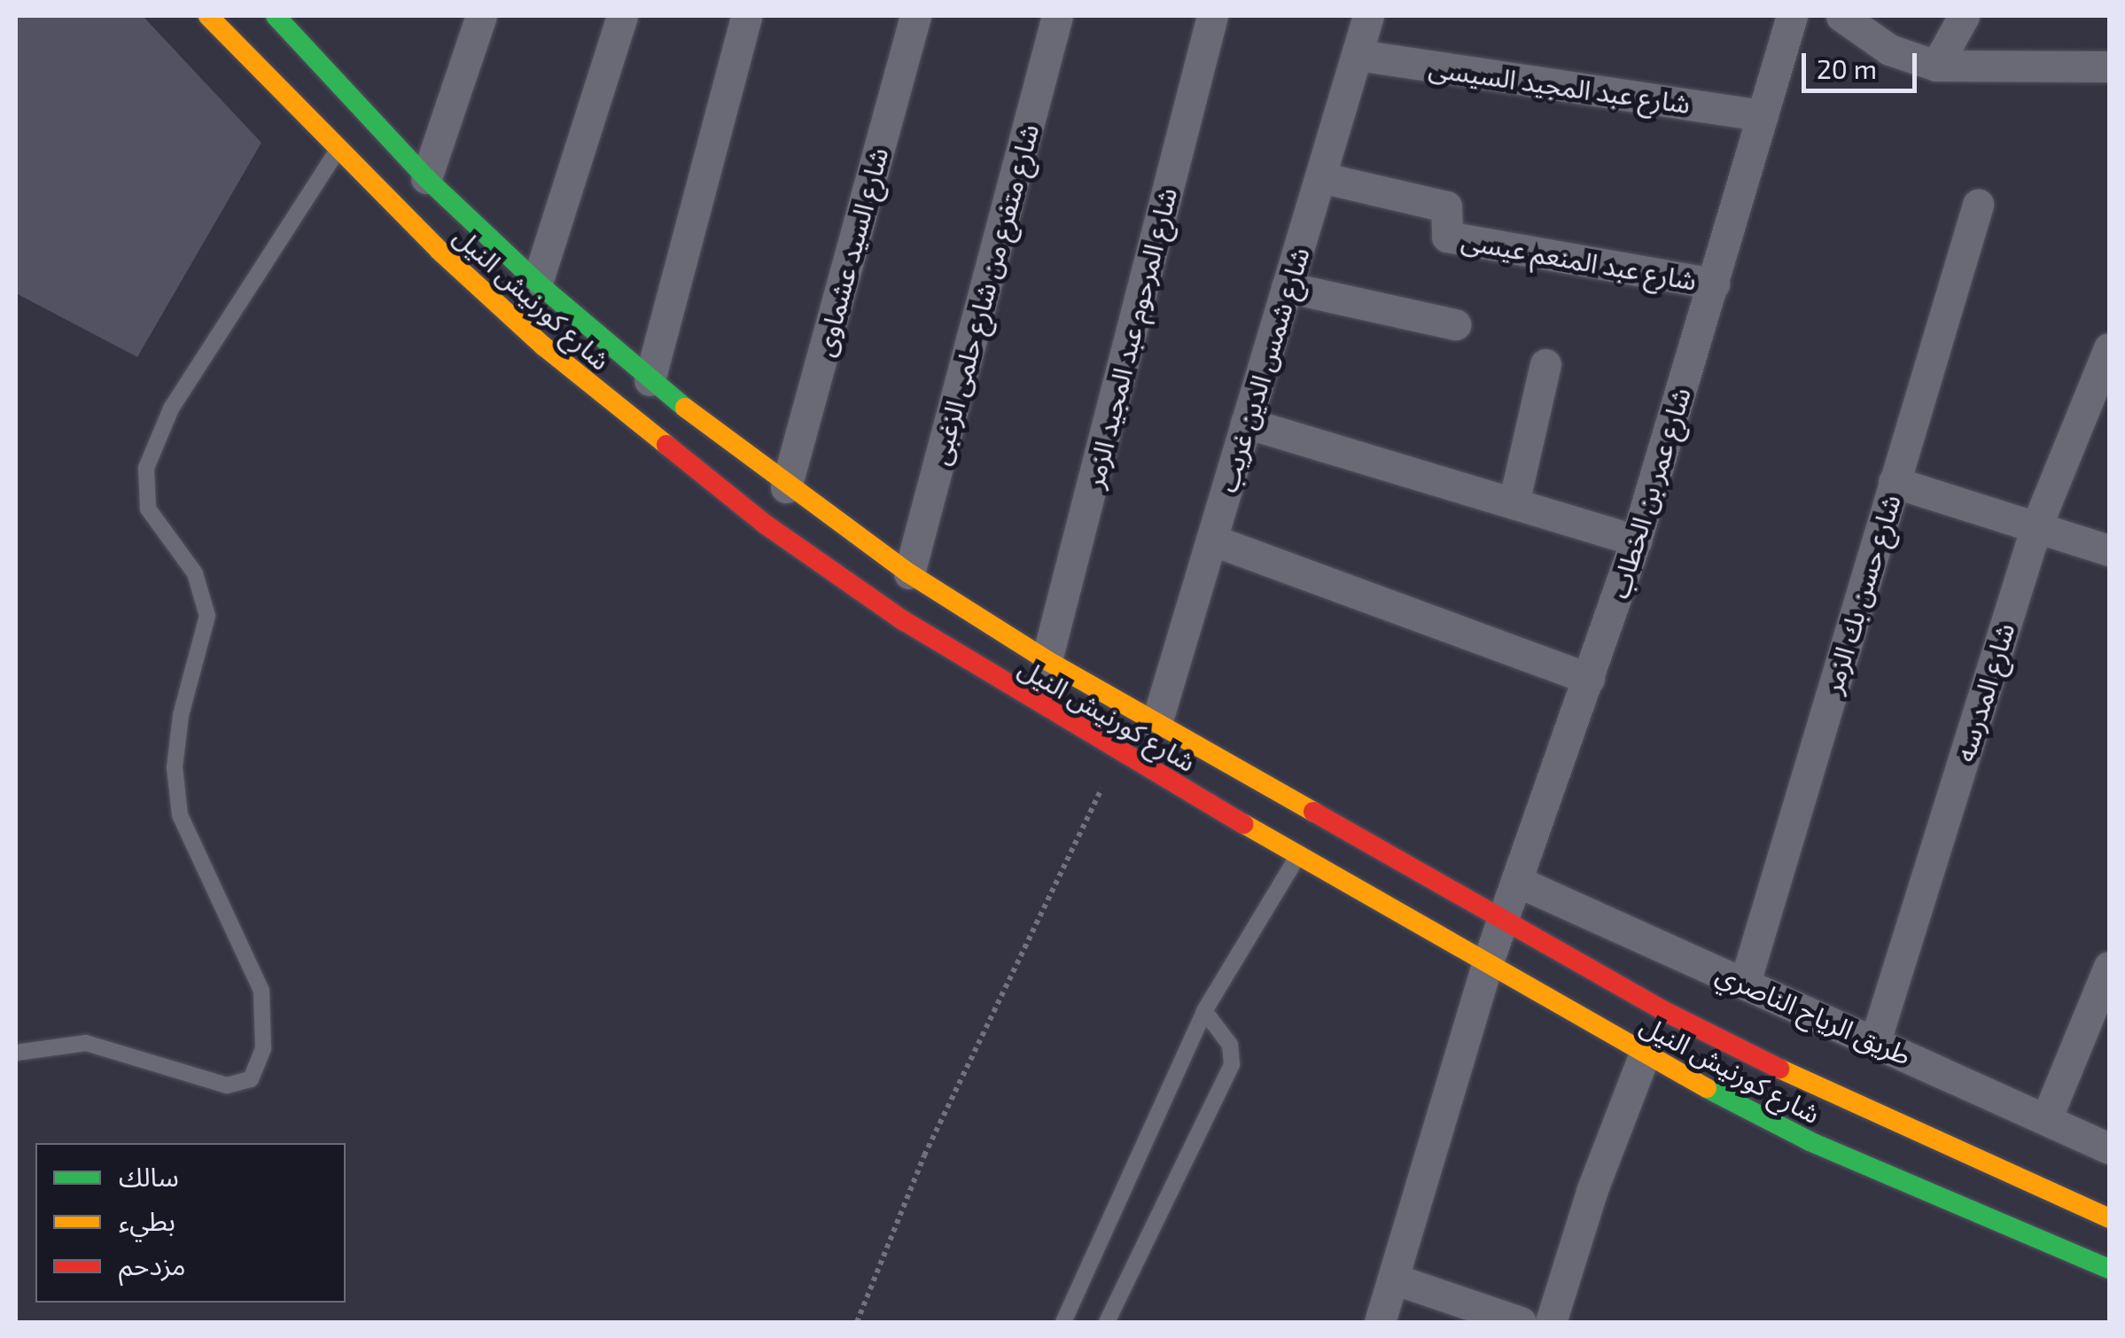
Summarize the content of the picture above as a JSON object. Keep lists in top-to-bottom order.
{
  "streets": {
    "main road": ["شارع كورنيش النيل"],
    "street": [
      "شارع عبد المجيد السيسى",
      "شارع السيد عشماوى",
      "شارع عبد المنعم عيسى",
      "شارع متفرع من شارع حلمى الزغبى",
      "شارع المرحوم عبد المجيد الزمر",
      "شارع شمس الدين غريب",
      "شارع عمر بن الخطاب",
      "شارع حسن بك الزمر",
      "شارع المدرسه",
      "طريق الرياح الناصري"
    ]
  },
  "crossings": [
    ["شارع عبد المجيد السيسى", "شارع شمس الدين غريب"],
    ["شارع عبد المجيد السيسى", "شارع عمر بن الخطاب"],
    ["شارع السيد عشماوى", "شارع كورنيش النيل"],
    ["شارع عبد المنعم عيسى", "شارع شمس الدين غريب"],
    ["شارع عبد المنعم عيسى", "شارع عمر بن الخطاب"],
    ["شارع متفرع من شارع حلمى الزغبى", "شارع كورنيش النيل"],
    ["شارع كورنيش النيل", "شارع المرحوم عبد المجيد الزمر"],
    ["شارع كورنيش النيل", "شارع شمس الدين غريب"],
    ["شارع كورنيش النيل", "شارع عمر بن الخطاب"],
    ["شارع عمر بن الخطاب", "طريق الرياح الناصري"],
    ["شارع حسن بك الزمر", "طريق الرياح الناصري"],
    ["شارع المدرسه", "طريق الرياح الناصري"]
  ],
  "legend": ["سالك", "بطيء", "مزدحم"],
  "scale_bar": "20 m"
}
